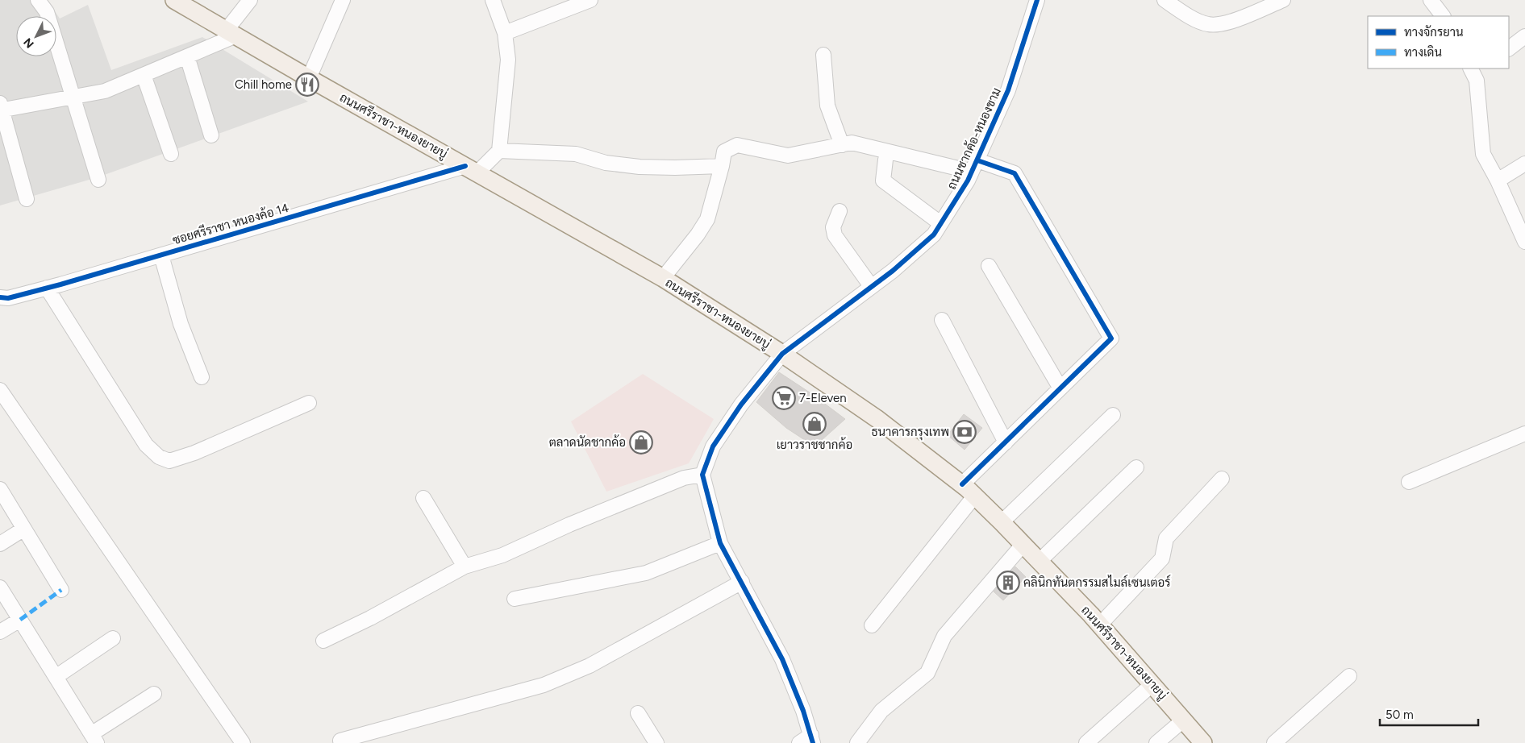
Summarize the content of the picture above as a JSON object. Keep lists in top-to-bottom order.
{
  "streets": {
    "main road": ["ถนนศรีราชา-หนองยายบู่"],
    "street": ["ถนนชากค้อ-หนองขาม", "ซอยศรีราชา หนองค้อ 14"]
  },
  "crossings": [
    ["ถนนศรีราชา-หนองยายบู่", "ถนนชากค้อ-หนองขาม"],
    ["ถนนศรีราชา-หนองยายบู่", "ซอยศรีราชา หนองค้อ 14"]
  ],
  "places": {
    "restaurant": ["Chill home"],
    "supermarket": ["7-Eleven"],
    "shop": ["เยาวราชชากค้อ", "ตลาดนัดชากค้อ"],
    "bank": ["ธนาคารกรุงเทพ"],
    "building": ["คลินิกทันตกรรมสไมล์เซนเตอร์"]
  },
  "legend": ["ทางจักรยาน", "ทางเดิน"],
  "scale_bar": "50 m",
  "north": "bottom left"
}
